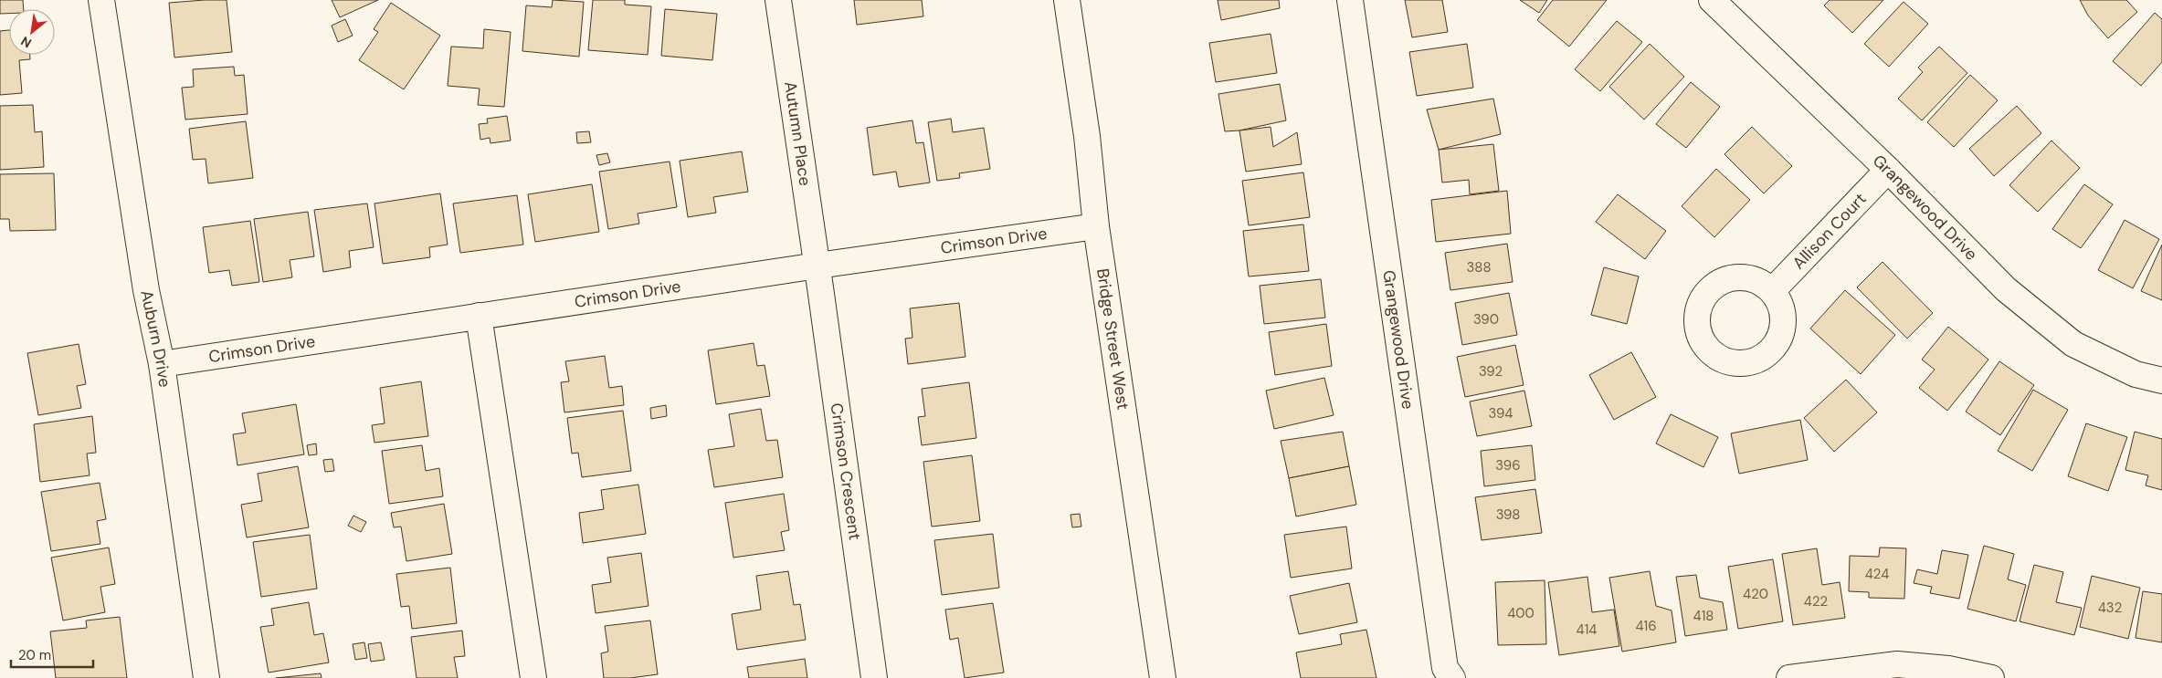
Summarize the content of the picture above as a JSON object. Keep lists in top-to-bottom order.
{
  "streets": {
    "street": [
      "Autumn Place",
      "Grangewood Drive",
      "Allison Court",
      "Crimson Drive",
      "Auburn Drive",
      "Bridge Street West",
      "Crimson Crescent"
    ]
  },
  "crossings": [
    ["Autumn Place", "Crimson Drive"],
    ["Autumn Place", "Crimson Crescent"],
    ["Grangewood Drive", "Allison Court"],
    ["Crimson Drive", "Auburn Drive"],
    ["Crimson Drive", "Bridge Street West"],
    ["Crimson Drive", "Crimson Crescent"]
  ],
  "house_numbers": [
    "388",
    "390",
    "392",
    "394",
    "396",
    "398",
    "424",
    "420",
    "422",
    "432",
    "400",
    "418",
    "416",
    "414"
  ],
  "scale_bar": "20 m",
  "north": "bottom left"
}
